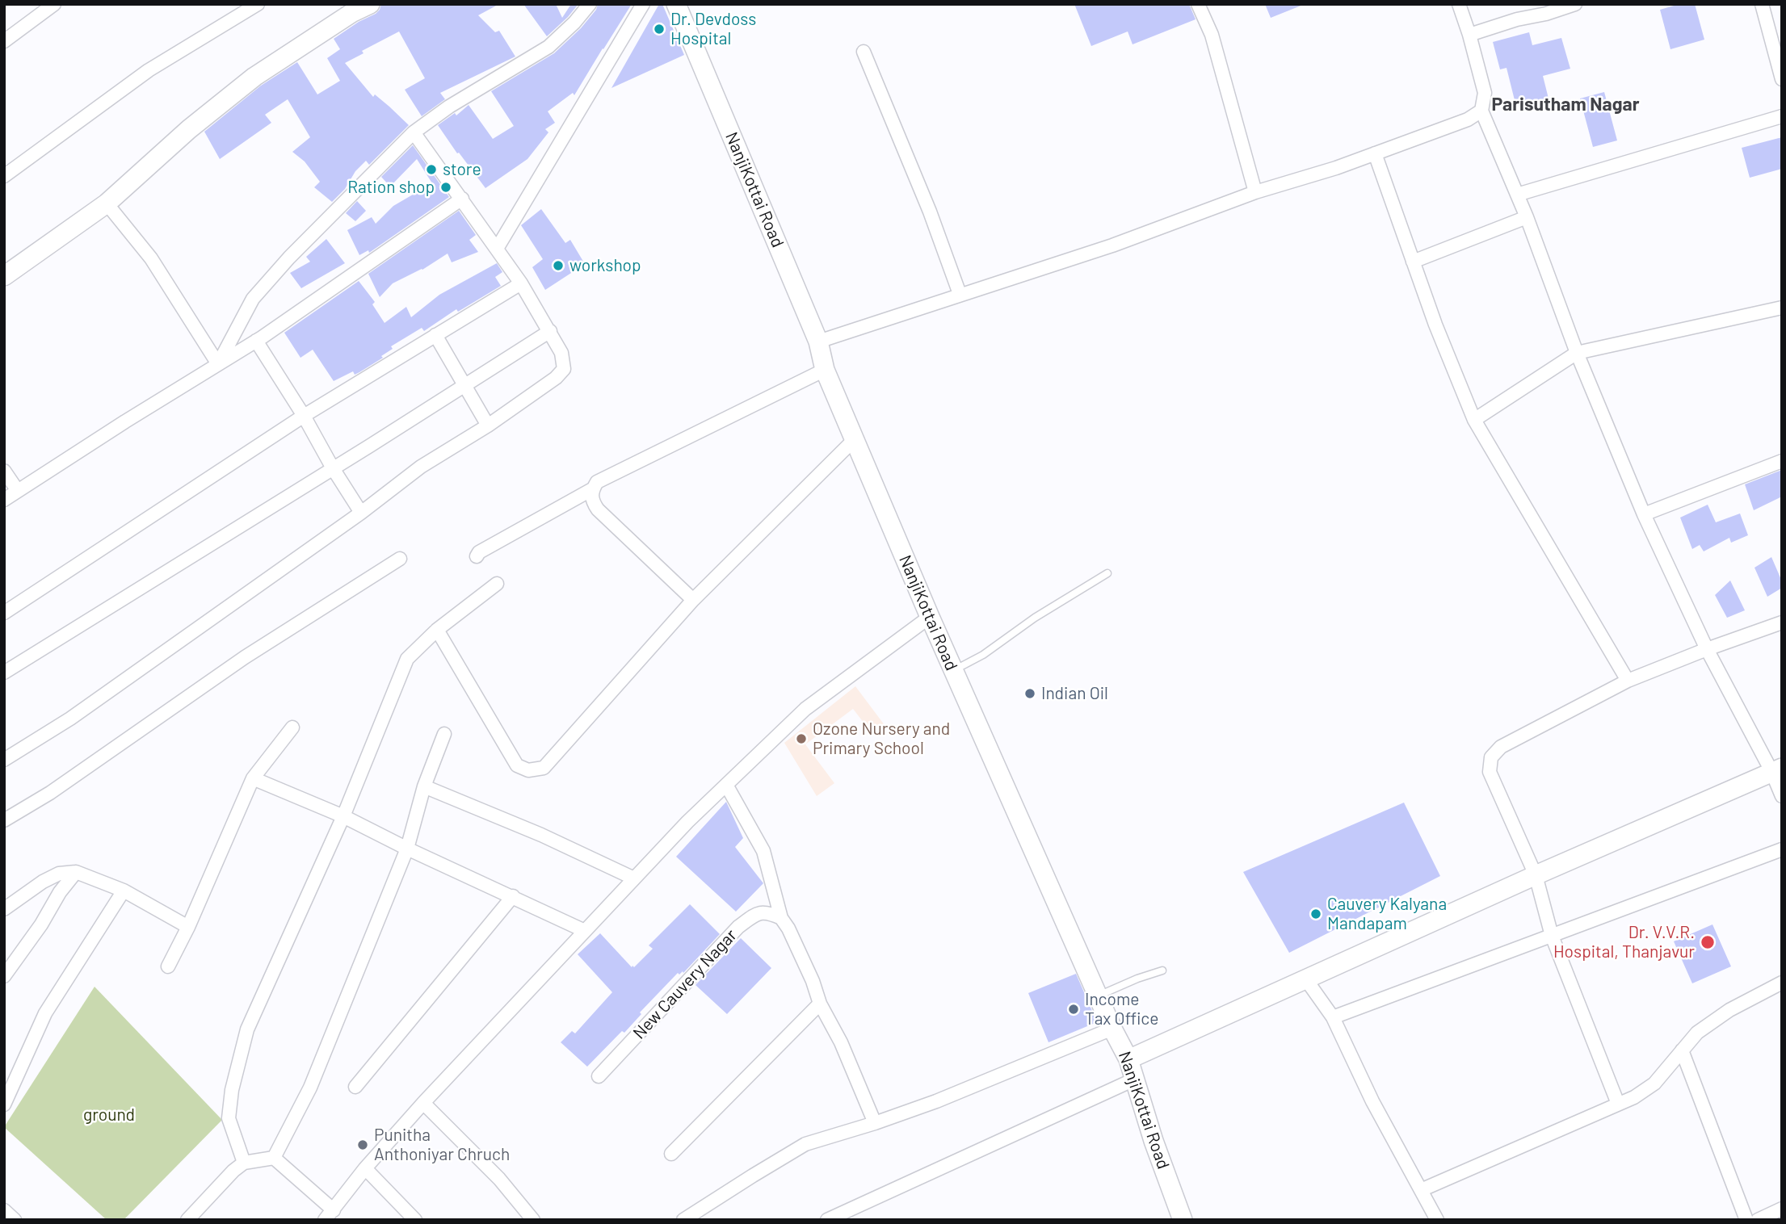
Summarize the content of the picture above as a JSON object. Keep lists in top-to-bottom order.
{
  "streets": {
    "main road": ["NanjiKottai Road"],
    "street": ["New Cauvery Nagar"]
  },
  "districts": ["Parisutham Nagar"],
  "parks": ["ground"],
  "places": [
    "Dr. Devdoss Hospital",
    "store",
    "Ration shop",
    "workshop",
    "Indian Oil",
    "Ozone Nursery and Primary School",
    "Cauvery Kalyana Mandapam",
    "Dr. V.V.R. Hospital, Thanjavur",
    "Income Tax Office",
    "Punitha Anthoniyar Chruch"
  ]
}
